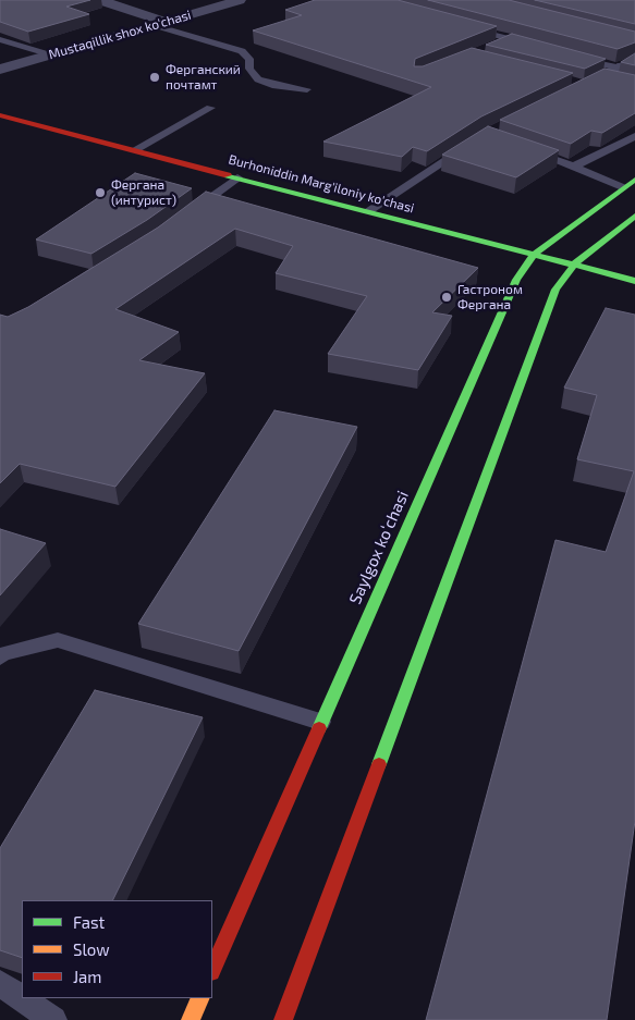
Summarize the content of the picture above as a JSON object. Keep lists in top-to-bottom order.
{
  "streets": {
    "main road": ["Burhoniddin Marg'iloniy ko'chasi", "Saylgox koʻchasi"],
    "street": ["Mustaqillik shox ko'chasi"]
  },
  "crossings": [
    ["Burhoniddin Marg'iloniy ko'chasi", "Saylgox koʻchasi"]
  ],
  "places": ["Ферганский почтамт", "Фергана (интурист)", "Гастроном Фергана"],
  "legend": ["Fast", "Slow", "Jam"]
}
